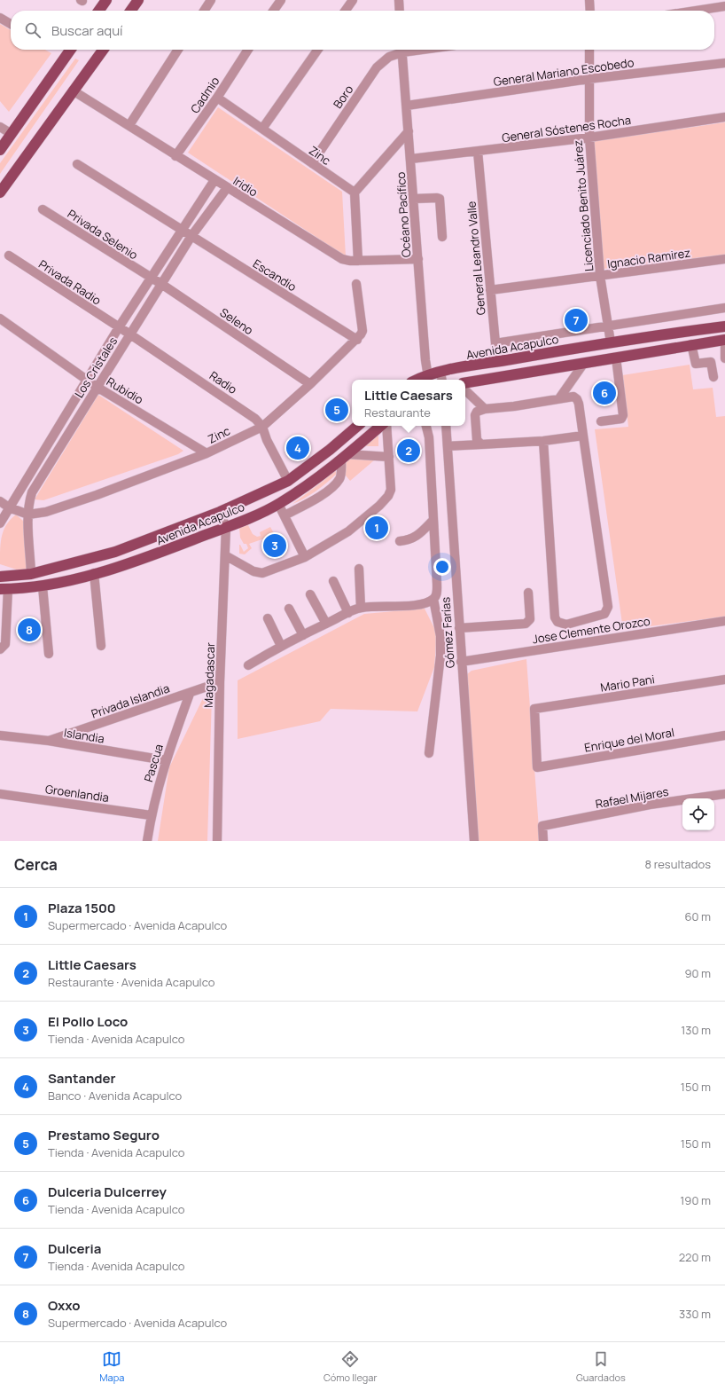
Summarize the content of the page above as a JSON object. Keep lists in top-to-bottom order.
{
  "streets": {
    "main road": ["Avenida Acapulco"],
    "street": [
      "General Mariano Escobedo",
      "Cadmio",
      "Boro",
      "General Sóstenes Rocha",
      "Zinc",
      "Iridio",
      "Licenciado Benito Juárez",
      "Océano Pacífico",
      "Privada Selenio",
      "General Leandro Valle",
      "Ignacio Ramirez",
      "Escandio",
      "Privada Radio",
      "Seleno",
      "Los Cristales",
      "Radio",
      "Rubidio",
      "Jose Clemente Orozco",
      "Gómez Farías",
      "Magadascar",
      "Mario Pani",
      "Privada Islandia",
      "Islandia",
      "Enrique del Moral",
      "Pascua",
      "Groenlandia",
      "Rafael Mijares"
    ]
  },
  "crossings": [
    ["General Mariano Escobedo", "Licenciado Benito Juárez"],
    ["General Mariano Escobedo", "Océano Pacífico"],
    ["Cadmio", "Zinc"],
    ["Cadmio", "Iridio"],
    ["Boro", "Zinc"],
    ["General Sóstenes Rocha", "Licenciado Benito Juárez"],
    ["General Sóstenes Rocha", "Océano Pacífico"],
    ["General Sóstenes Rocha", "General Leandro Valle"],
    ["Zinc", "Escandio"],
    ["Zinc", "Seleno"],
    ["Zinc", "Los Cristales"],
    ["Zinc", "Radio"],
    ["Zinc", "Rubidio"],
    ["Iridio", "Océano Pacífico"],
    ["Iridio", "Los Cristales"],
    ["Licenciado Benito Juárez", "Ignacio Ramirez"],
    ["Licenciado Benito Juárez", "Avenida Acapulco"],
    ["Océano Pacífico", "Avenida Acapulco"],
    ["Privada Selenio", "Seleno"],
    ["Privada Selenio", "Los Cristales"],
    ["General Leandro Valle", "Ignacio Ramirez"],
    ["General Leandro Valle", "Avenida Acapulco"],
    ["Escandio", "Los Cristales"],
    ["Privada Radio", "Los Cristales"],
    ["Privada Radio", "Radio"],
    ["Seleno", "Los Cristales"],
    ["Avenida Acapulco", "Los Cristales"],
    ["Avenida Acapulco", "Radio"],
    ["Avenida Acapulco", "Magadascar"],
    ["Los Cristales", "Radio"],
    ["Los Cristales", "Rubidio"],
    ["Jose Clemente Orozco", "Gómez Farías"],
    ["Magadascar", "Privada Islandia"],
    ["Mario Pani", "Enrique del Moral"],
    ["Privada Islandia", "Islandia"],
    ["Privada Islandia", "Pascua"],
    ["Islandia", "Pascua"],
    ["Pascua", "Groenlandia"]
  ],
  "page": {
    "search": "Buscar aquí",
    "pins": [
      "7",
      "6",
      "5",
      "4",
      "2",
      "1",
      "3",
      "8"
    ],
    "popup": ["Little Caesars", "Restaurante"],
    "heading": ["Cerca", "8 resultados"],
    "list": [
      {
        "mark": "1",
        "name": "Plaza 1500",
        "note": "Supermercado · Avenida Acapulco",
        "value": "60 m"
      },
      {
        "mark": "2",
        "name": "Little Caesars",
        "note": "Restaurante · Avenida Acapulco",
        "value": "90 m"
      },
      {
        "mark": "3",
        "name": "El Pollo Loco",
        "note": "Tienda · Avenida Acapulco",
        "value": "130 m"
      },
      {
        "mark": "4",
        "name": "Santander",
        "note": "Banco · Avenida Acapulco",
        "value": "150 m"
      },
      {
        "mark": "5",
        "name": "Prestamo Seguro",
        "note": "Tienda · Avenida Acapulco",
        "value": "150 m"
      },
      {
        "mark": "6",
        "name": "Dulceria Dulcerrey",
        "note": "Tienda · Avenida Acapulco",
        "value": "190 m"
      },
      {
        "mark": "7",
        "name": "Dulceria",
        "note": "Tienda · Avenida Acapulco",
        "value": "220 m"
      },
      {
        "mark": "8",
        "name": "Oxxo",
        "note": "Supermercado · Avenida Acapulco",
        "value": "330 m"
      }
    ],
    "nav": ["Mapa", "Cómo llegar", "Guardados"]
  }
}
